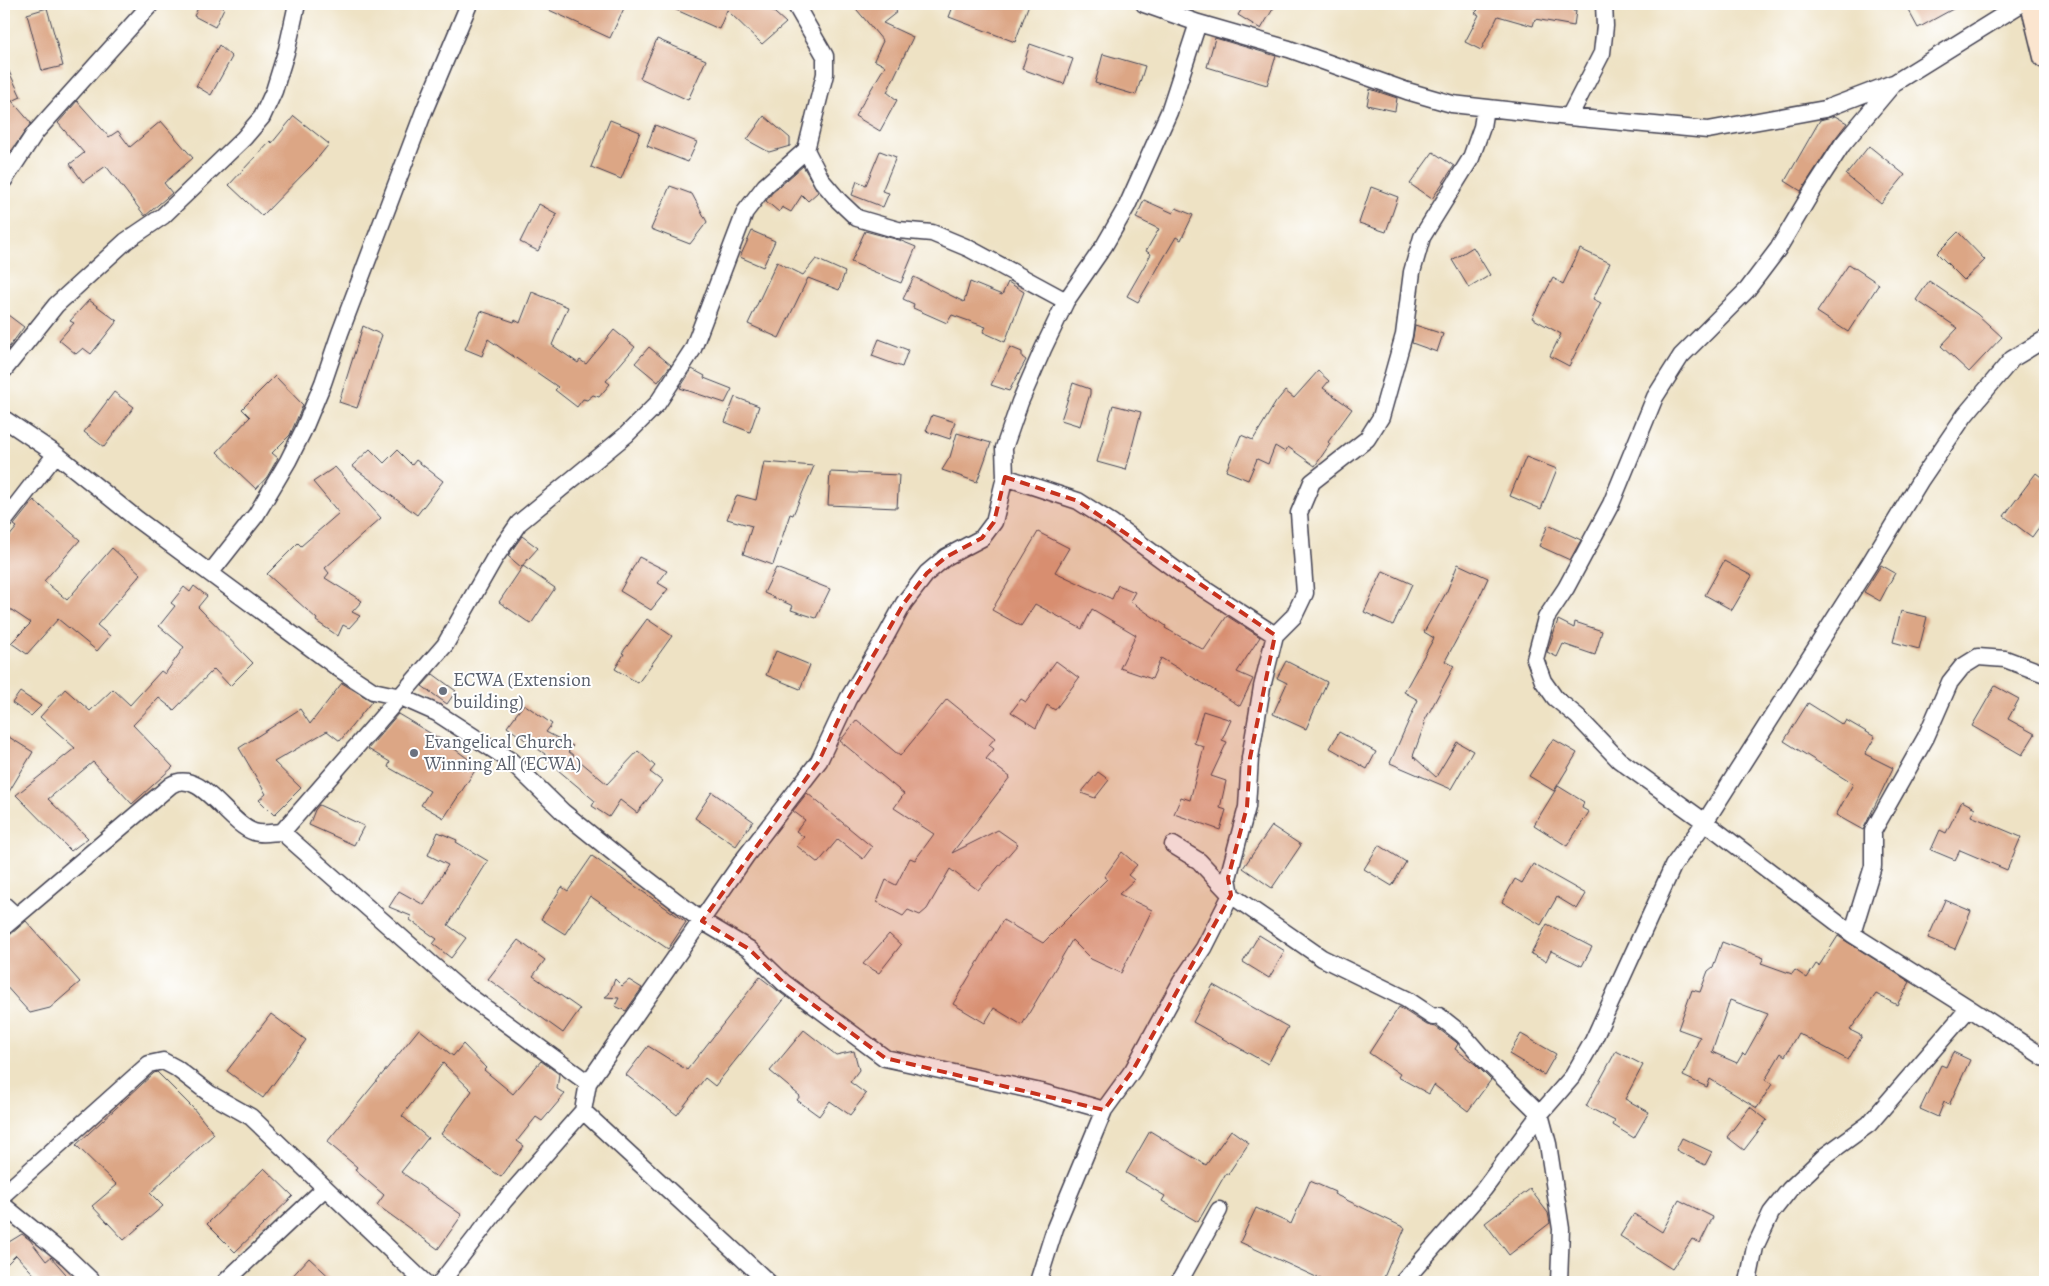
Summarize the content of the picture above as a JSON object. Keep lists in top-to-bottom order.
{
  "places": ["ECWA (Extension building)", "Evangelical Church Winning All (ECWA)"]
}
